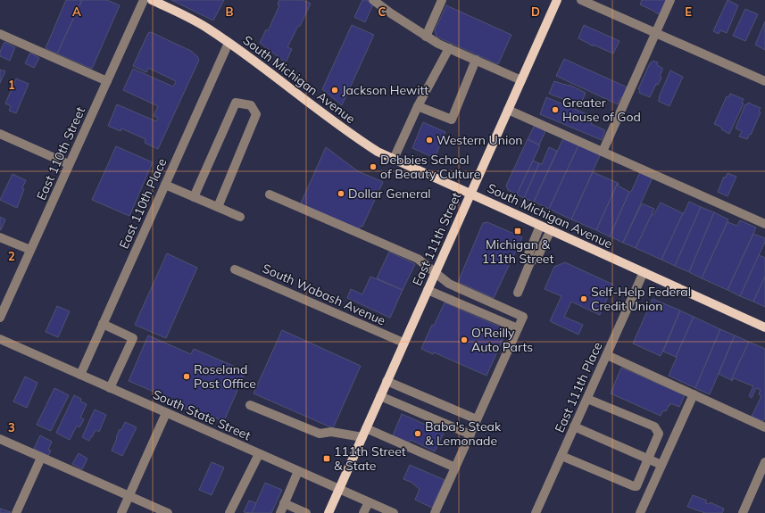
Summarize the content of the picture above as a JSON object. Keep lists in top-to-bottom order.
{
  "streets": {
    "main road": ["South Michigan Avenue", "East 111th Street"],
    "street": [
      "East 110th Street",
      "East 110th Place",
      "South Wabash Avenue",
      "East 111th Place",
      "South State Street"
    ]
  },
  "crossings": [
    ["South Michigan Avenue", "East 110th Place"],
    ["South Michigan Avenue", "East 111th Street"],
    ["South Michigan Avenue", "East 111th Place"],
    ["East 110th Place", "South State Street"],
    ["East 111th Street", "South Wabash Avenue"],
    ["East 111th Street", "South State Street"]
  ],
  "places": {
    "other": [
      "Jackson Hewitt",
      "Greater House of God",
      "Western Union",
      "Debbies School of Beauty Culture",
      "Dollar General",
      "Self-Help Federal Credit Union",
      "O'Reilly Auto Parts",
      "Roseland Post Office",
      "Baba's Steak & Lemonade"
    ],
    "transit": ["Michigan & 111th Street", "111th Street & State"]
  },
  "grid": {
    "columns": [
      "A",
      "B",
      "C",
      "D",
      "E"
    ],
    "rows": ["1", "2", "3"]
  }
}
